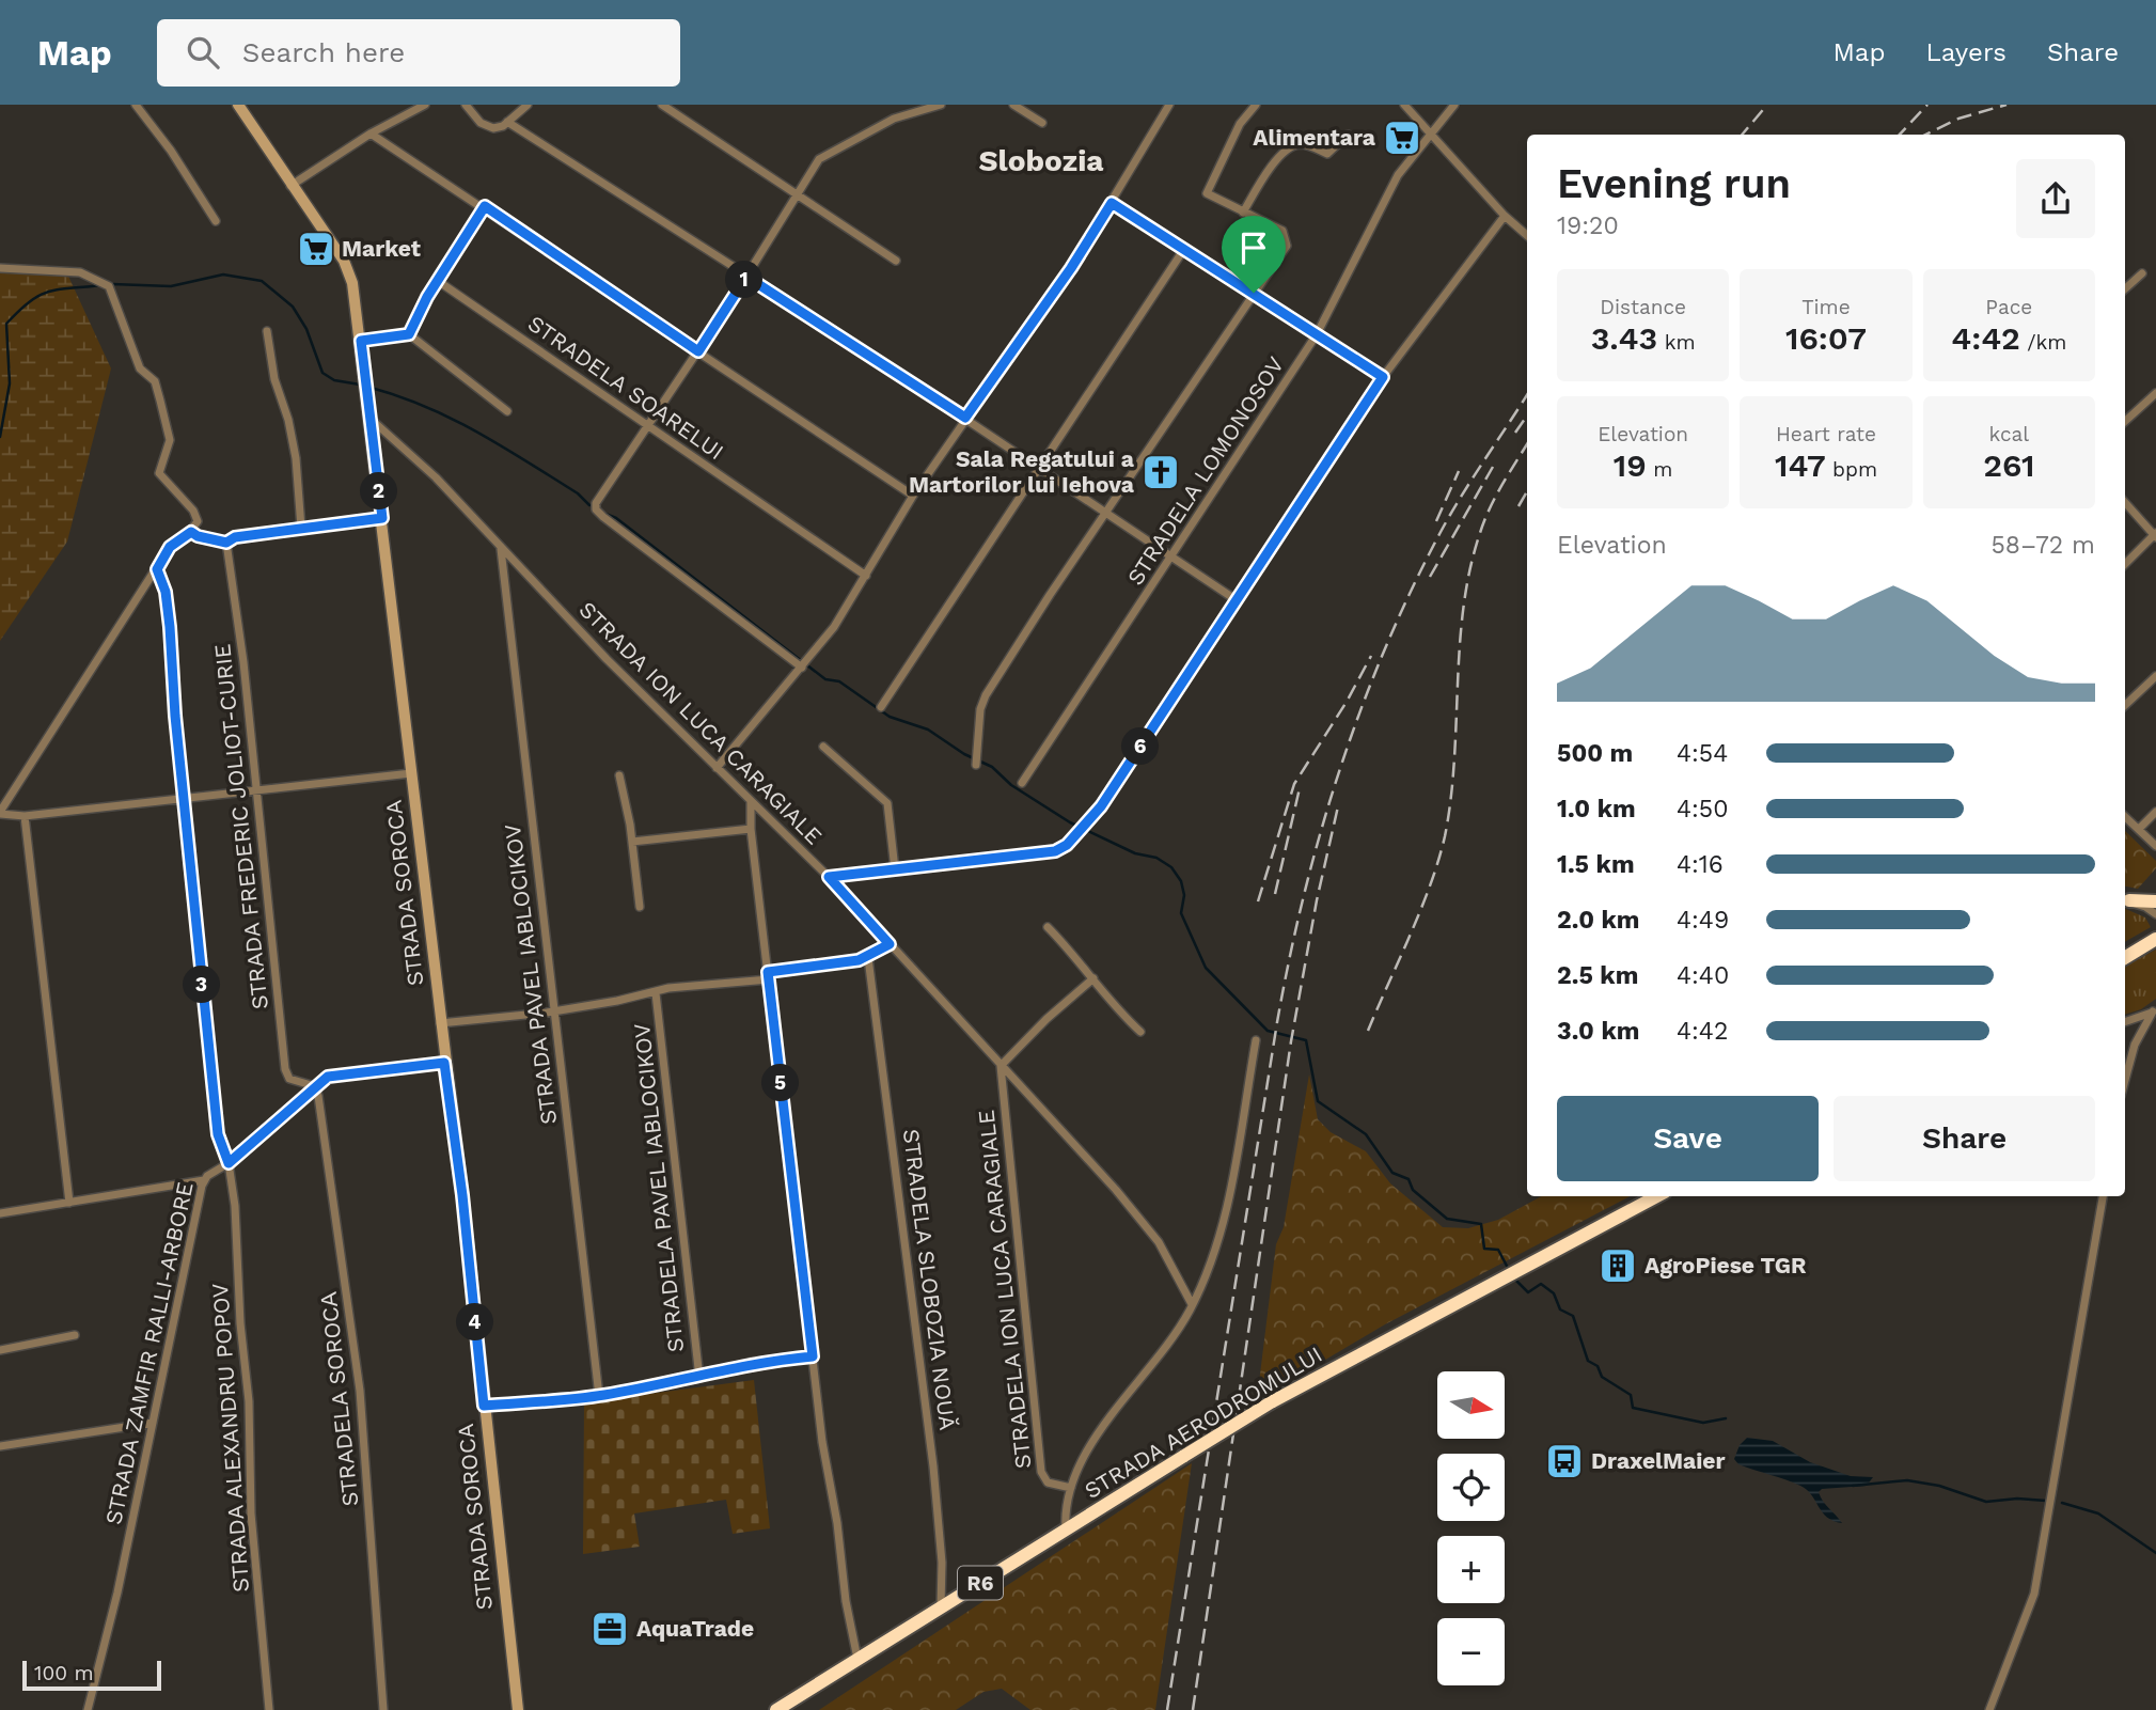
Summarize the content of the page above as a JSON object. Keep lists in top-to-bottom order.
{
  "streets": {
    "highway": ["STRADA AERODROMULUI", "R6"],
    "street": [
      "STRADELA SOARELUI",
      "STRADELA LOMONOSOV",
      "STRADA ION LUCA CARAGIALE",
      "STRADA FREDERIC JOLIOT-CURIE",
      "STRADA SOROCA",
      "STRADA PAVEL IABLOCIKOV",
      "STRADELA PAVEL IABLOCIKOV",
      "STRADELA SLOBOZIA NOUĂ",
      "STRADELA ION LUCA CARAGIALE",
      "STRADA ZAMFIR RALLI-ARBORE",
      "STRADELA SOROCА",
      "STRADA ALEXANDRU POPOV"
    ]
  },
  "crossings": [
    ["STRADA ION LUCA CARAGIALE", "STRADA SOROCA"],
    ["STRADA ION LUCA CARAGIALE", "STRADA PAVEL IABLOCIKOV"],
    ["STRADA ION LUCA CARAGIALE", "STRADELA ION LUCA CARAGIALE"],
    ["STRADA FREDERIC JOLIOT-CURIE", "STRADA ZAMFIR RALLI-ARBORE"],
    ["STRADA FREDERIC JOLIOT-CURIE", "STRADELA SOROCА"],
    ["STRADELA SLOBOZIA NOUĂ", "STRADA AERODROMULUI"],
    ["STRADA ZAMFIR RALLI-ARBORE", "STRADELA SOROCА"],
    ["STRADA ZAMFIR RALLI-ARBORE", "STRADA ALEXANDRU POPOV"]
  ],
  "districts": ["Slobozia"],
  "places": {
    "supermarket": ["Alimentara", "Market"],
    "church": ["Sala Regatului a Martorilor lui Iehova"],
    "building": ["AgroPiese TGR"],
    "bus stop": ["DraxelMaier"],
    "office": ["AquaTrade"]
  },
  "scale_bar": "100 m",
  "north": "right",
  "page": {
    "header": "Map",
    "search": "Search here",
    "nav": ["Map", "Layers", "Share"],
    "heading": ["Evening run", "19:20"],
    "pins": [
      "1",
      "2",
      "6",
      "3",
      "5",
      "4"
    ],
    "stats": [
      ["Distance", "3.43 km"],
      ["Time", "16:07"],
      ["Pace", "4:42 /km"],
      ["Elevation", "19 m"],
      ["Heart rate", "147 bpm"],
      ["kcal", "261"]
    ],
    "chart": ["Elevation", "58–72 m"],
    "list": [
      {
        "name": "500 m",
        "note": "4:54"
      },
      {
        "name": "1.0 km",
        "note": "4:50"
      },
      {
        "name": "1.5 km",
        "note": "4:16"
      },
      {
        "name": "2.0 km",
        "note": "4:49"
      },
      {
        "name": "2.5 km",
        "note": "4:40"
      },
      {
        "name": "3.0 km",
        "note": "4:42"
      }
    ],
    "buttons": ["Save", "Share"],
    "map_buttons": ["+", "−"],
    "scale": "100 m"
  }
}
